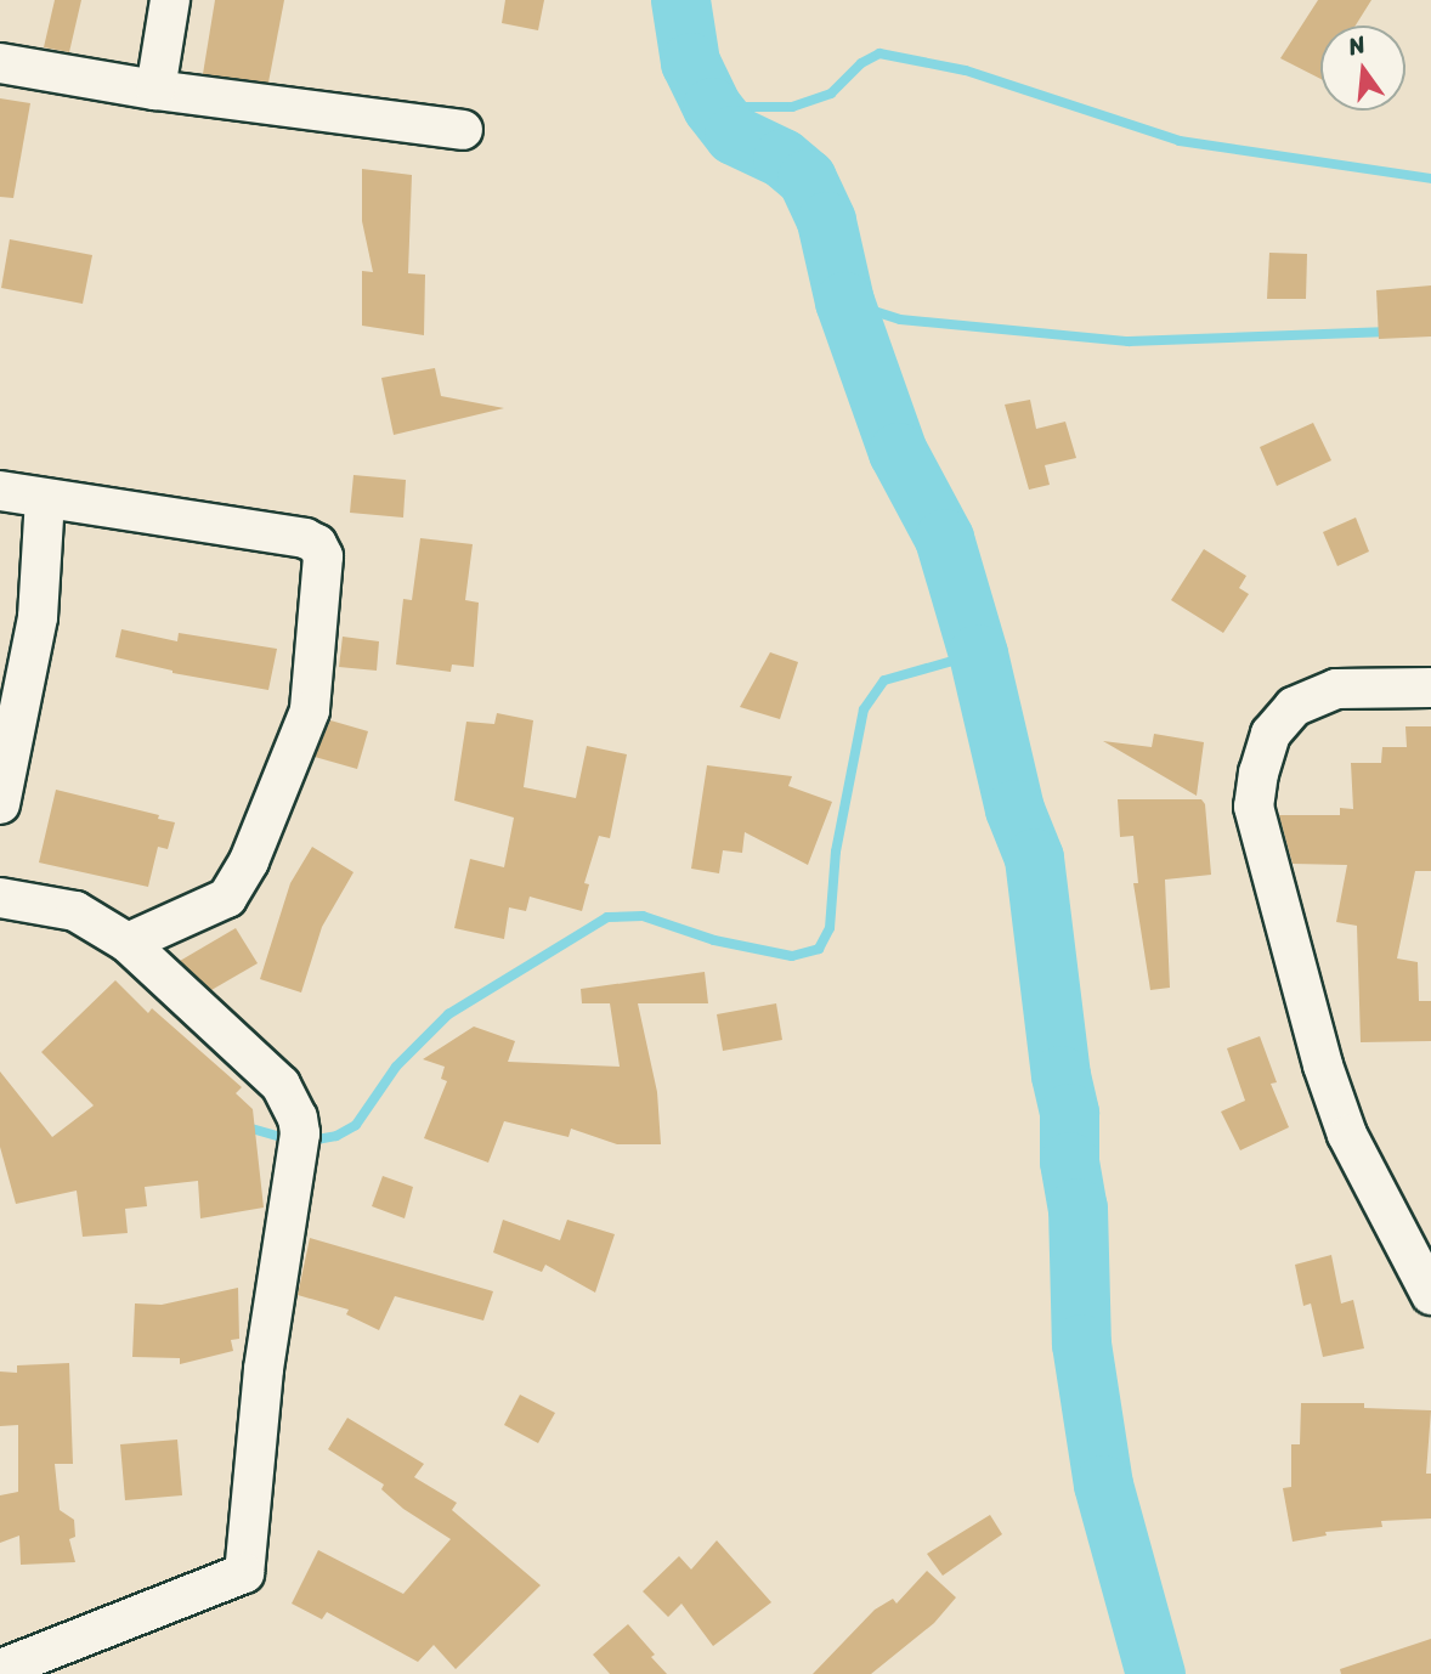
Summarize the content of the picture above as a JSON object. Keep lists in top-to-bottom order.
{
  "north": "top"
}
